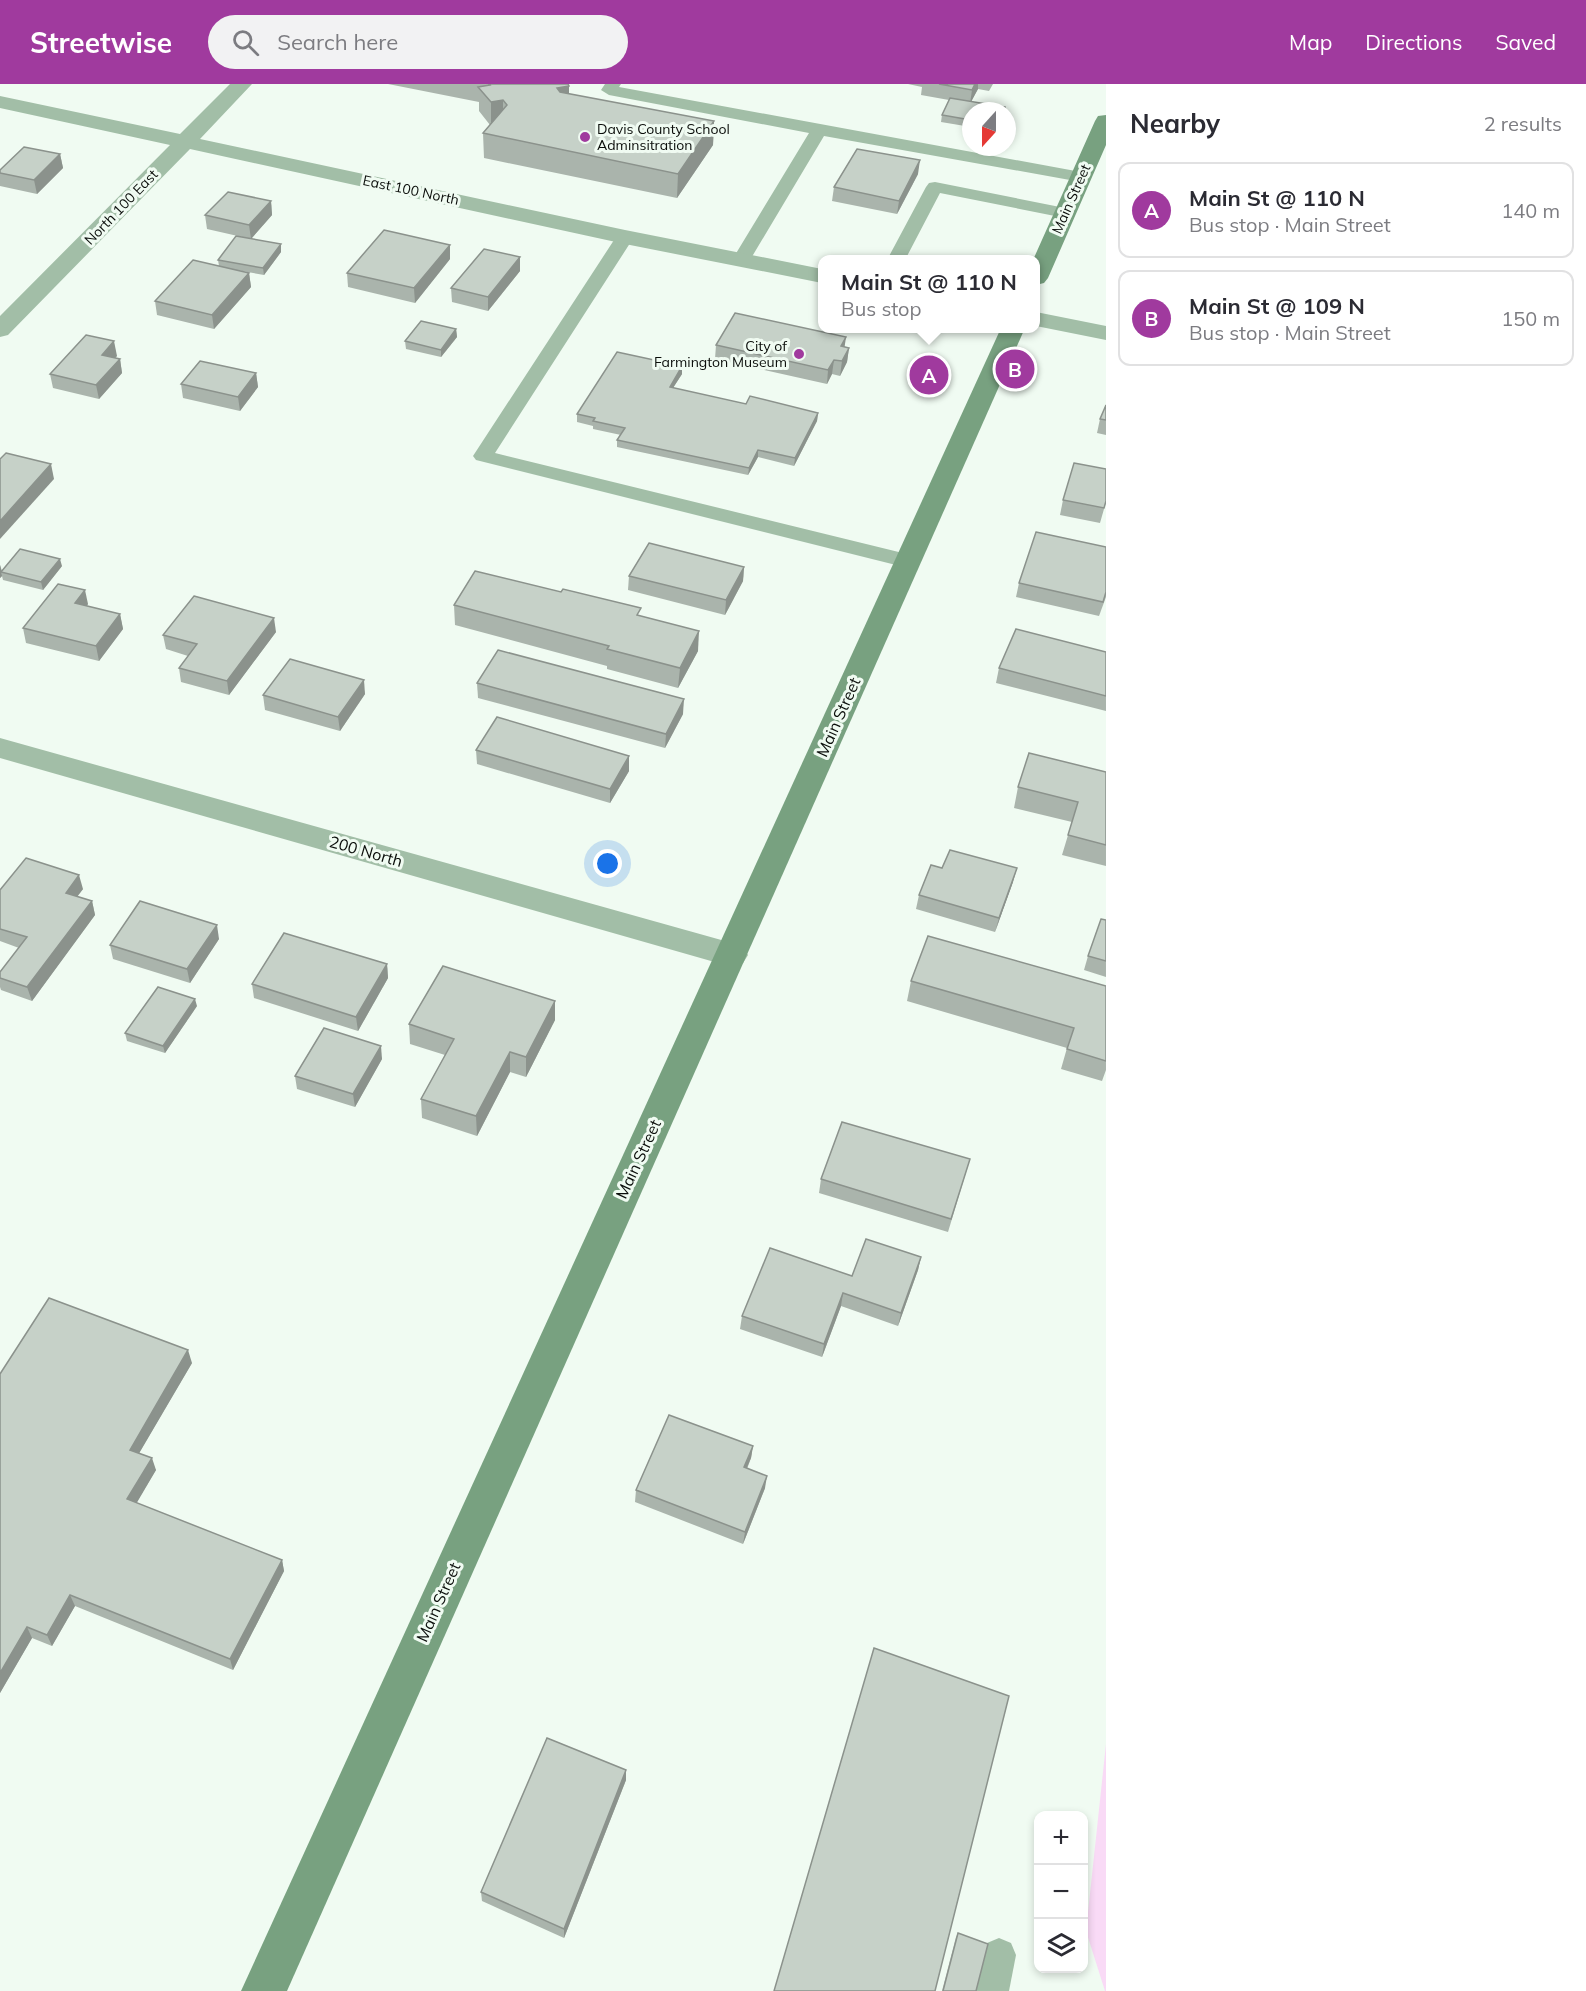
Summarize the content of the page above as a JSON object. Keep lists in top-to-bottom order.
{
  "streets": {
    "main road": ["Main Street"],
    "street": ["East 100 North", "North 100 East", "200 North"]
  },
  "crossings": [
    ["East 100 North", "North 100 East"],
    ["Main Street", "200 North"]
  ],
  "places": ["Davis County School Adminsitration", "City of Farmington Museum"],
  "north": "bottom",
  "page": {
    "header": "Streetwise",
    "search": "Search here",
    "nav": ["Map", "Directions", "Saved"],
    "heading": ["Nearby", "2 results"],
    "list": [
      {
        "mark": "A",
        "name": "Main St @ 110 N",
        "note": "Bus stop · Main Street",
        "value": "140 m"
      },
      {
        "mark": "B",
        "name": "Main St @ 109 N",
        "note": "Bus stop · Main Street",
        "value": "150 m"
      }
    ],
    "popup": ["Main St @ 110 N", "Bus stop"],
    "pins": ["B", "A"],
    "map_buttons": ["+", "−"]
  }
}
